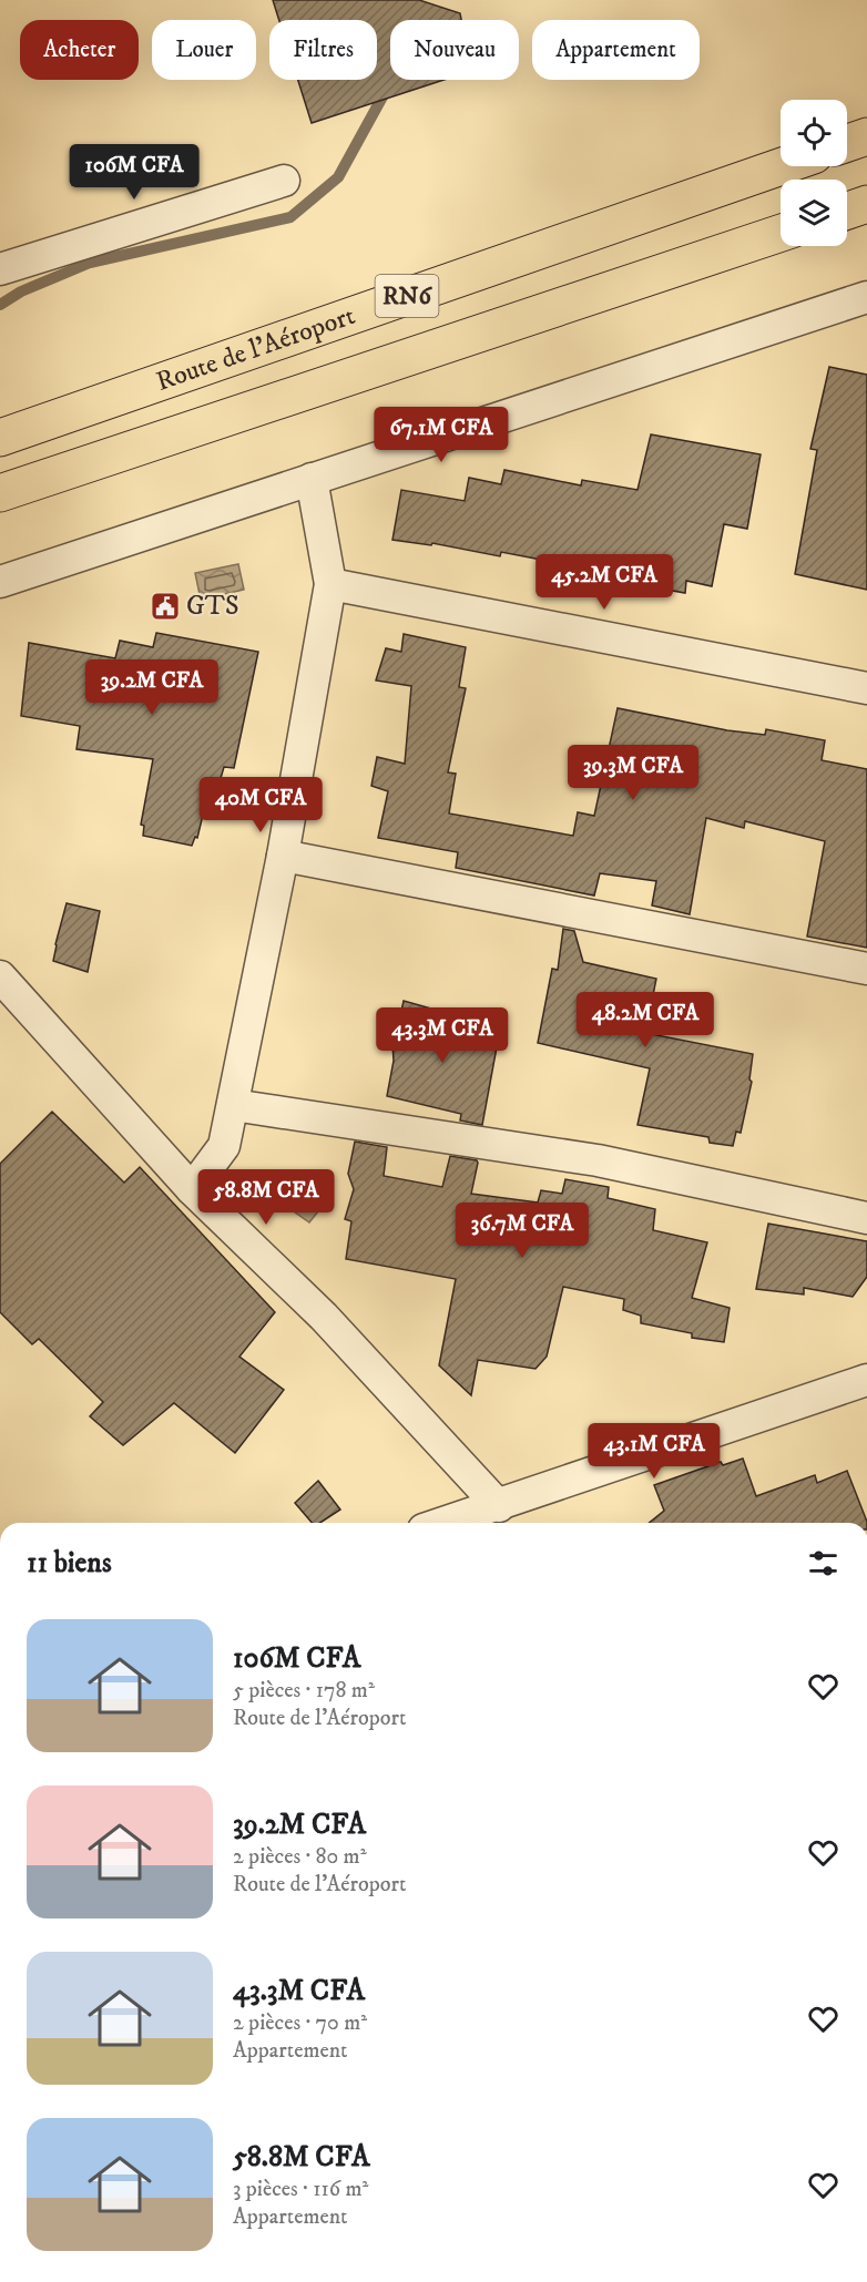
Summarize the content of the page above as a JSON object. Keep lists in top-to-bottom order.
{
  "streets": {
    "highway": ["RN6", "Route de l'Aéroport"]
  },
  "places": {
    "public building": ["GTS"]
  },
  "page": {
    "chip": [
      "Acheter",
      "Louer",
      "Filtres",
      "Nouveau",
      "Appartement"
    ],
    "price": [
      "106M CFA",
      "67.1M CFA",
      "45.2M CFA",
      "39.2M CFA",
      "39.3M CFA",
      "40M CFA",
      "48.2M CFA",
      "43.3M CFA",
      "58.8M CFA",
      "36.7M CFA",
      "43.1M CFA"
    ],
    "heading": "11 biens",
    "list": [
      {
        "name": "106M CFA",
        "note": "5 pièces · 178 m² · Route de l'Aéroport"
      },
      {
        "name": "39.2M CFA",
        "note": "2 pièces · 80 m² · Route de l'Aéroport"
      },
      {
        "name": "43.3M CFA",
        "note": "2 pièces · 70 m² · Appartement"
      },
      {
        "name": "58.8M CFA",
        "note": "3 pièces · 116 m² · Appartement"
      }
    ]
  }
}
